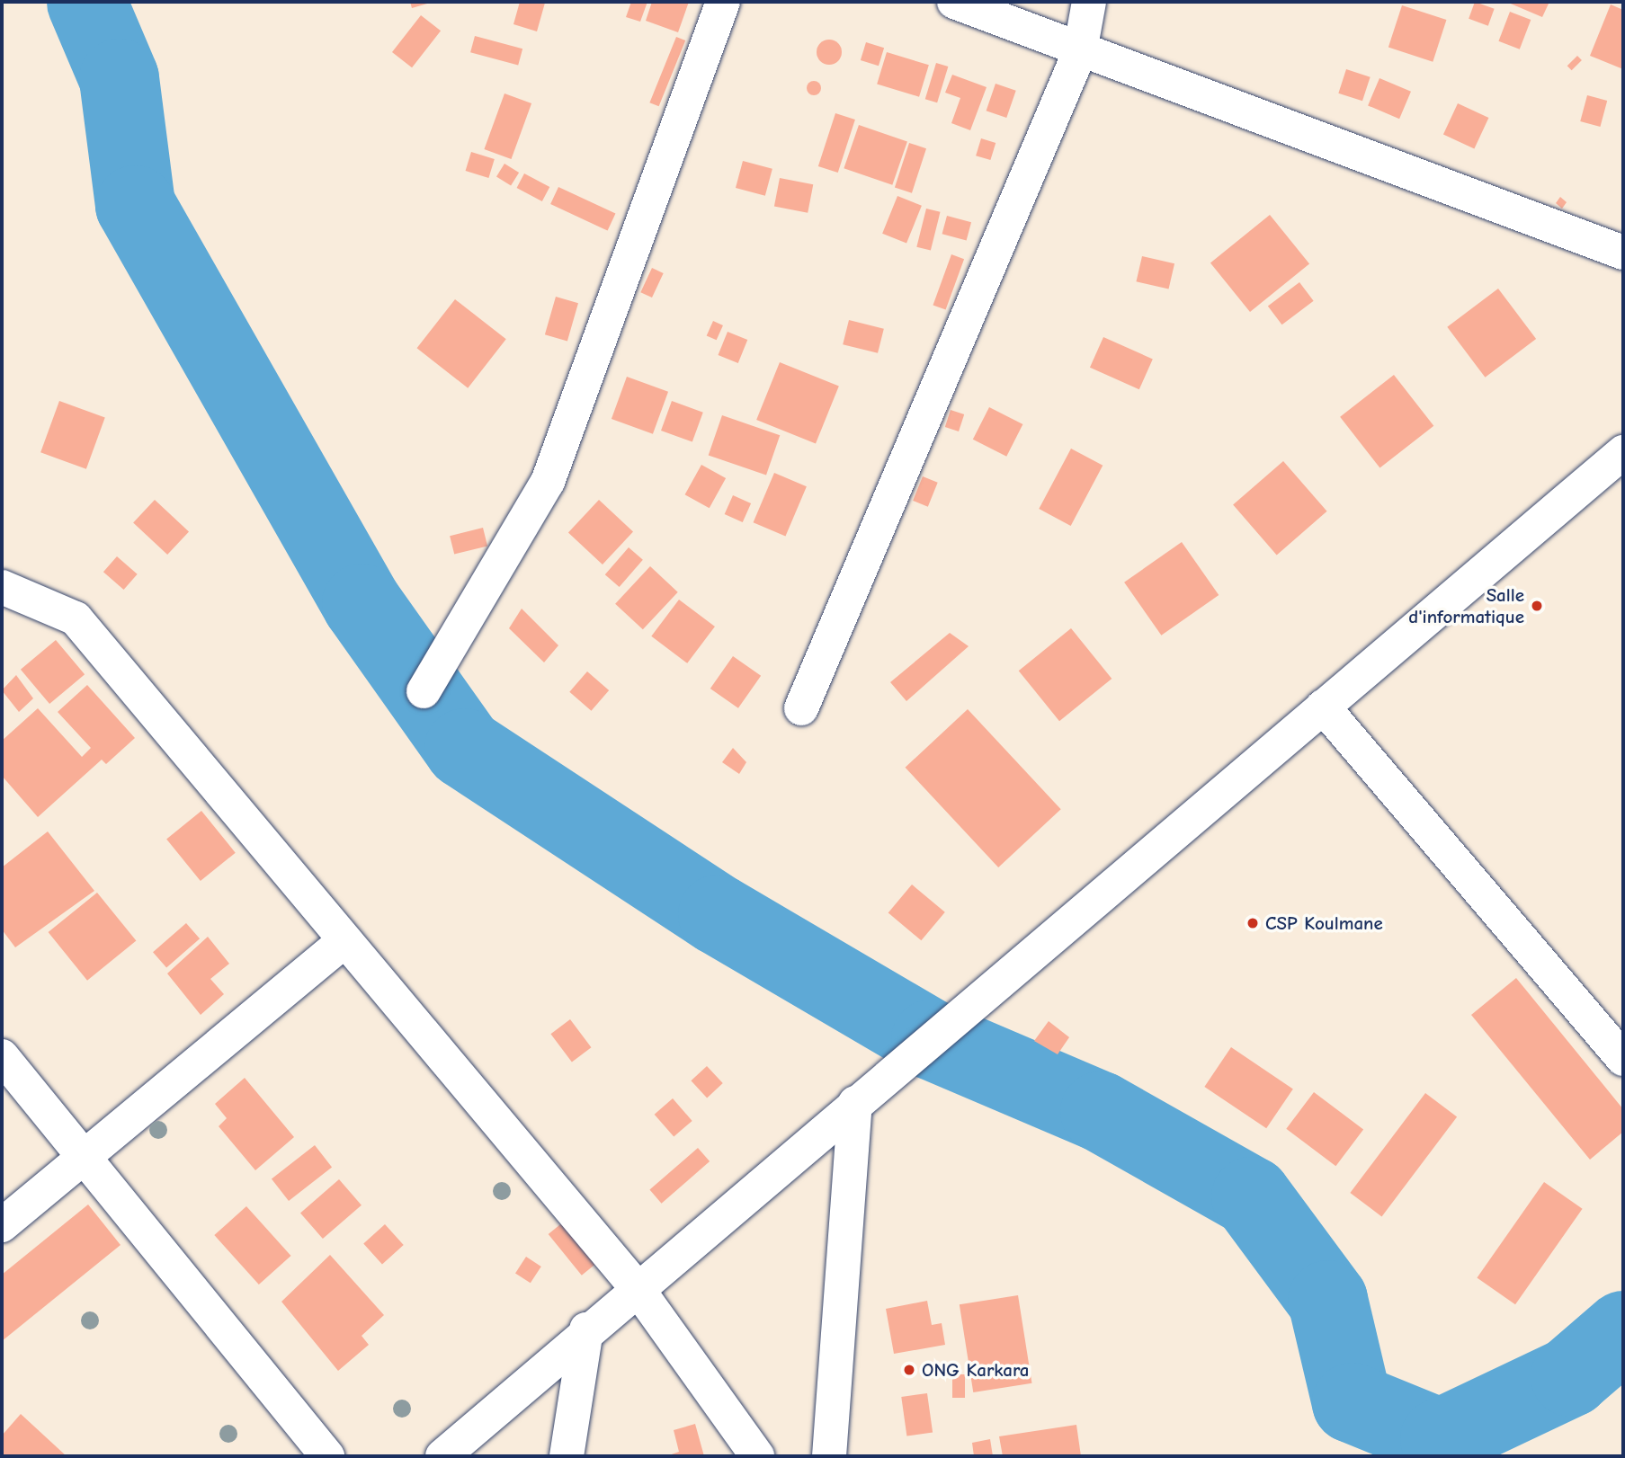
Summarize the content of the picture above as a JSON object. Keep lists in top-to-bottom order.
{
  "places": ["Salle d'informatique", "CSP Koulmane", "ONG Karkara"]
}
